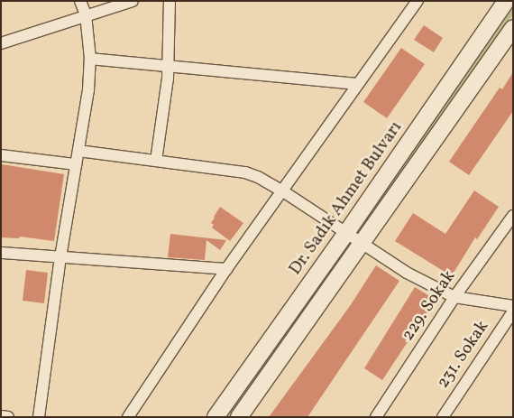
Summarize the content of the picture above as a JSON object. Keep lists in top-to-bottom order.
{
  "streets": {
    "main road": ["Dr. Sadık Ahmet Bulvarı"],
    "street": ["229. Sokak", "231. Sokak"]
  }
}
